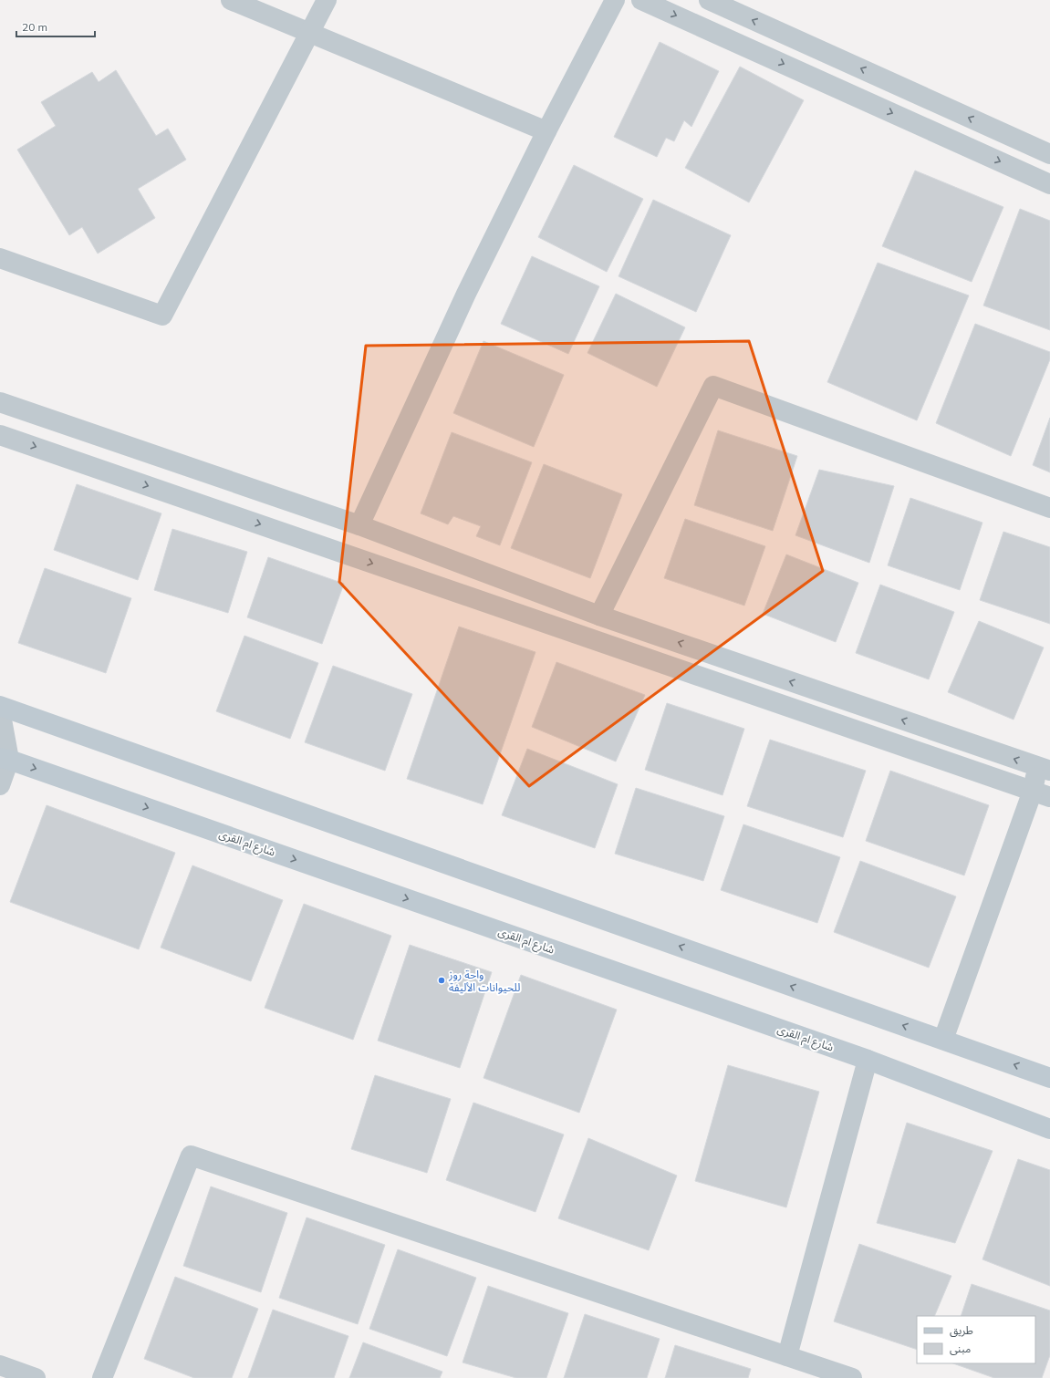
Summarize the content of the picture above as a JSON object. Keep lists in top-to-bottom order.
{
  "streets": {
    "main road": ["شارع ام القرى"]
  },
  "places": ["واحة روز للحيوانات الأليفة"],
  "legend": ["طريق", "مبنى"],
  "scale_bar": "20 m"
}
